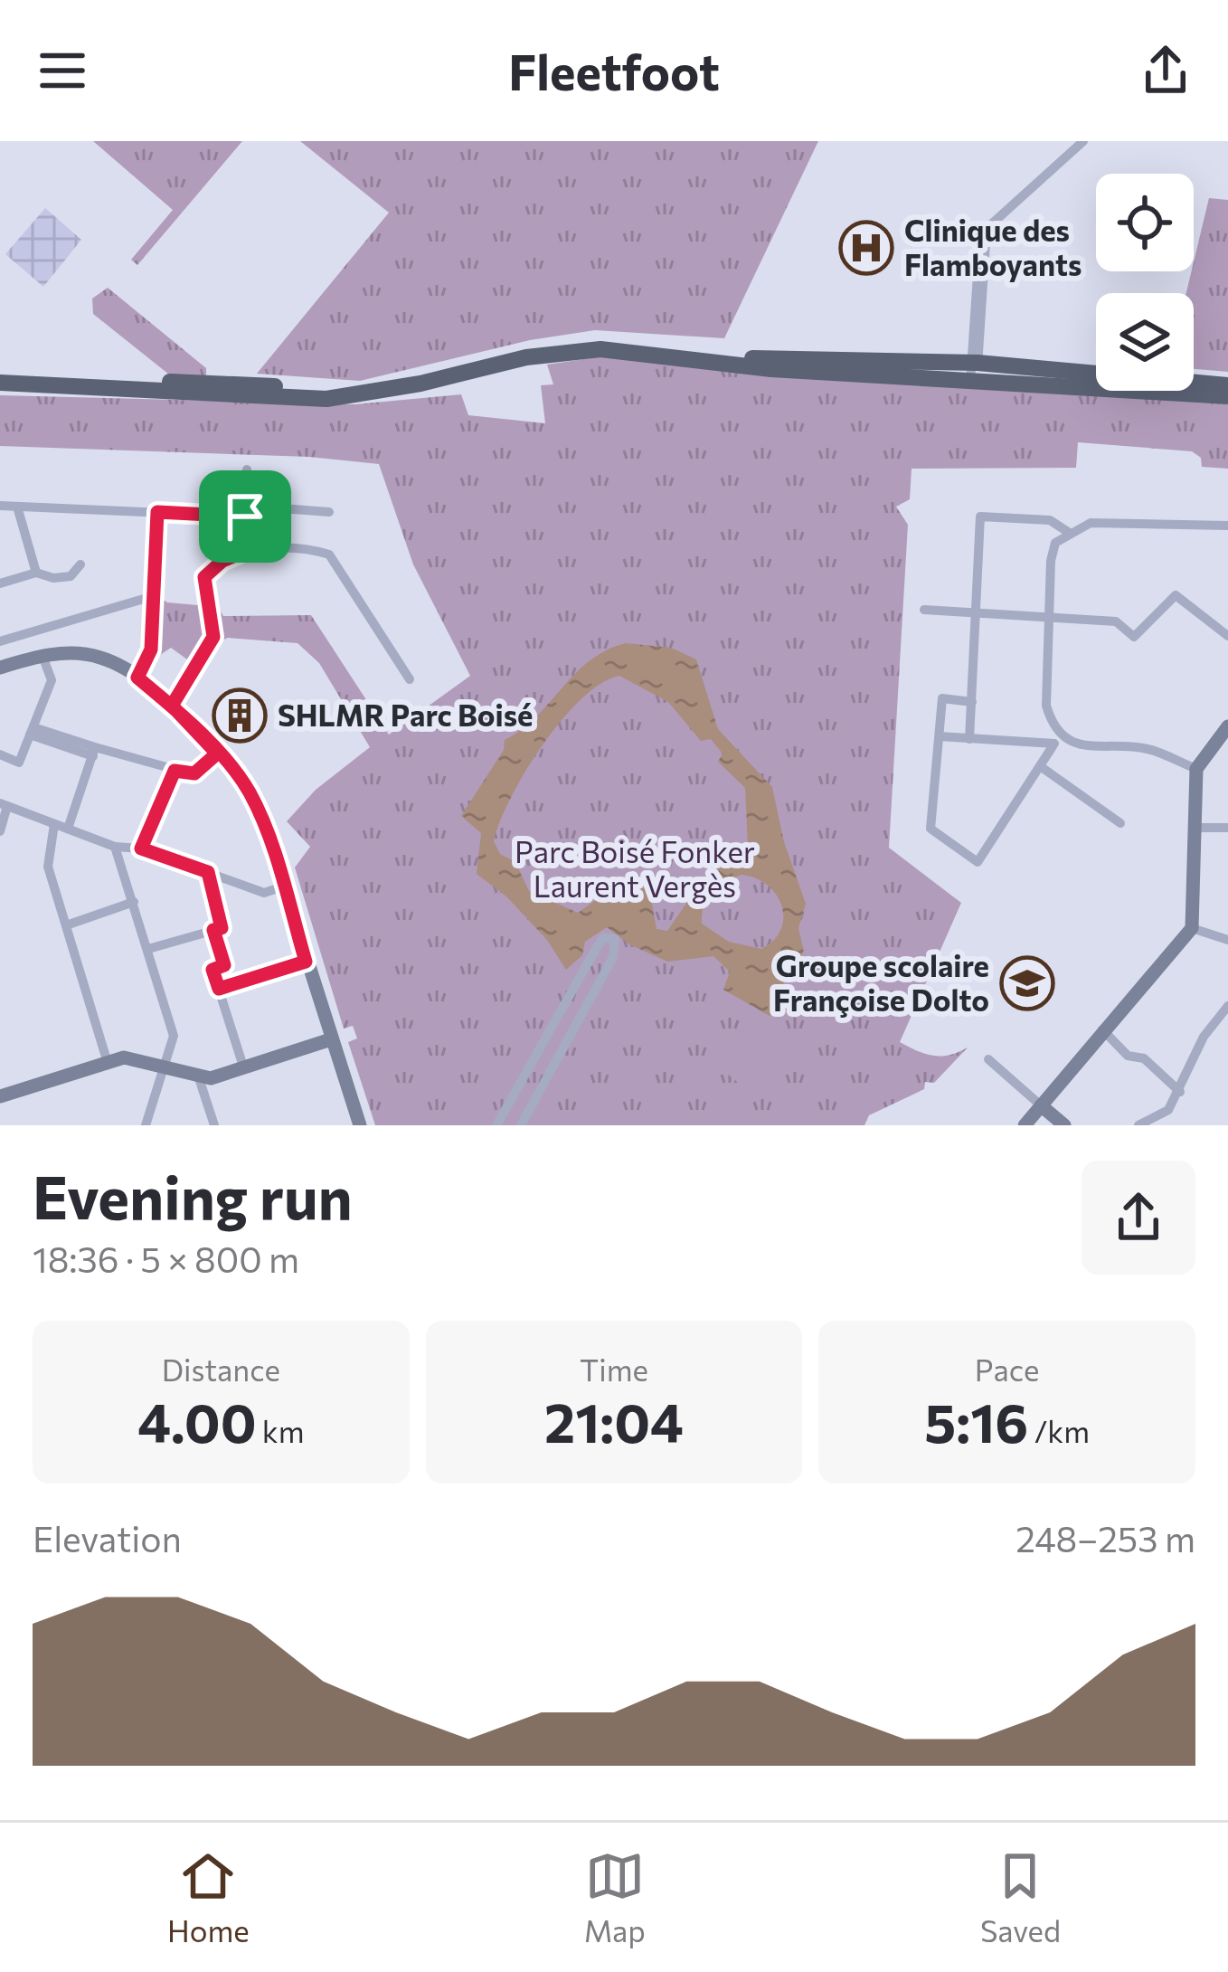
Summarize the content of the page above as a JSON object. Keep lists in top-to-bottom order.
{
  "parks": ["Parc Boisé Fonker Laurent Vergès"],
  "places": {
    "hospital": ["Clinique des Flamboyants"],
    "building": ["SHLMR Parc Boisé"],
    "school or university": ["Groupe scolaire Françoise Dolto"]
  },
  "page": {
    "header": "Fleetfoot",
    "heading": ["Evening run", "18:36 · 5 × 800 m"],
    "stats": [
      ["Distance", "4.00 km"],
      ["Time", "21:04"],
      ["Pace", "5:16 /km"]
    ],
    "chart": ["Elevation", "248–253 m"],
    "tabs": ["Home", "Map", "Saved"]
  }
}
